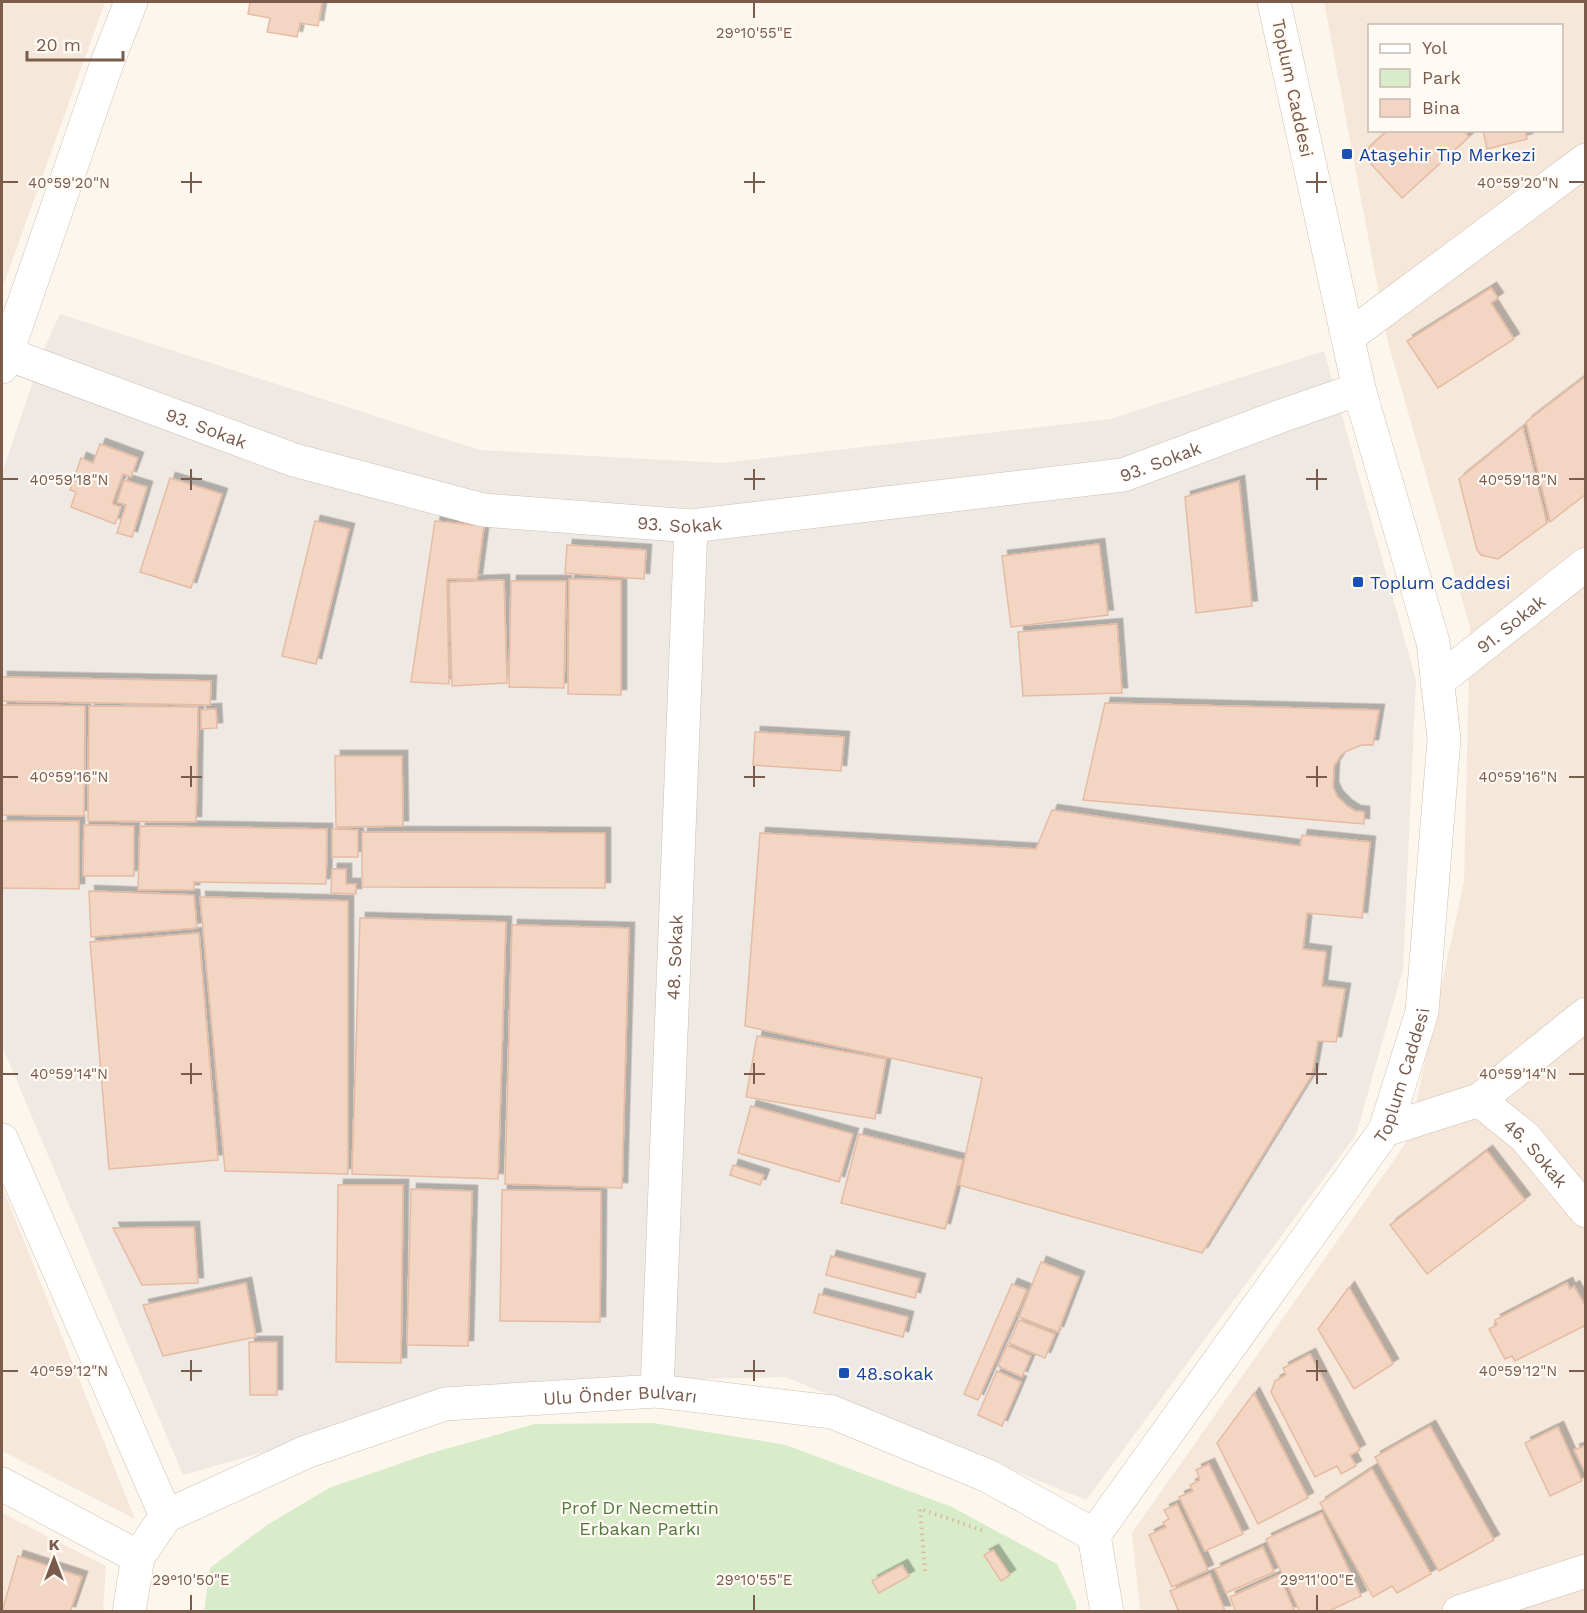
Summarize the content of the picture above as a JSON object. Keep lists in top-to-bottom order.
{
  "streets": {
    "street": [
      "Toplum Caddesi",
      "93. Sokak",
      "91. Sokak",
      "48. Sokak",
      "46. Sokak",
      "Ulu Önder Bulvarı"
    ]
  },
  "crossings": [
    ["Toplum Caddesi", "93. Sokak"],
    ["Toplum Caddesi", "91. Sokak"],
    ["Toplum Caddesi", "Ulu Önder Bulvarı"],
    ["93. Sokak", "48. Sokak"],
    ["48. Sokak", "Ulu Önder Bulvarı"]
  ],
  "parks": ["Prof Dr Necmettin Erbakan Parkı"],
  "places": {
    "transit": ["Ataşehir Tıp Merkezi", "Toplum Caddesi", "48.sokak"]
  },
  "legend": ["Yol", "Park", "Bina"],
  "scale_bar": "20 m",
  "north": "top",
  "coordinates": [
    "29°10'55\"E",
    "40°59'20\"N",
    "40°59'18\"N",
    "40°59'16\"N",
    "40°59'14\"N",
    "40°59'12\"N",
    "29°10'50\"E",
    "29°11'00\"E"
  ]
}
